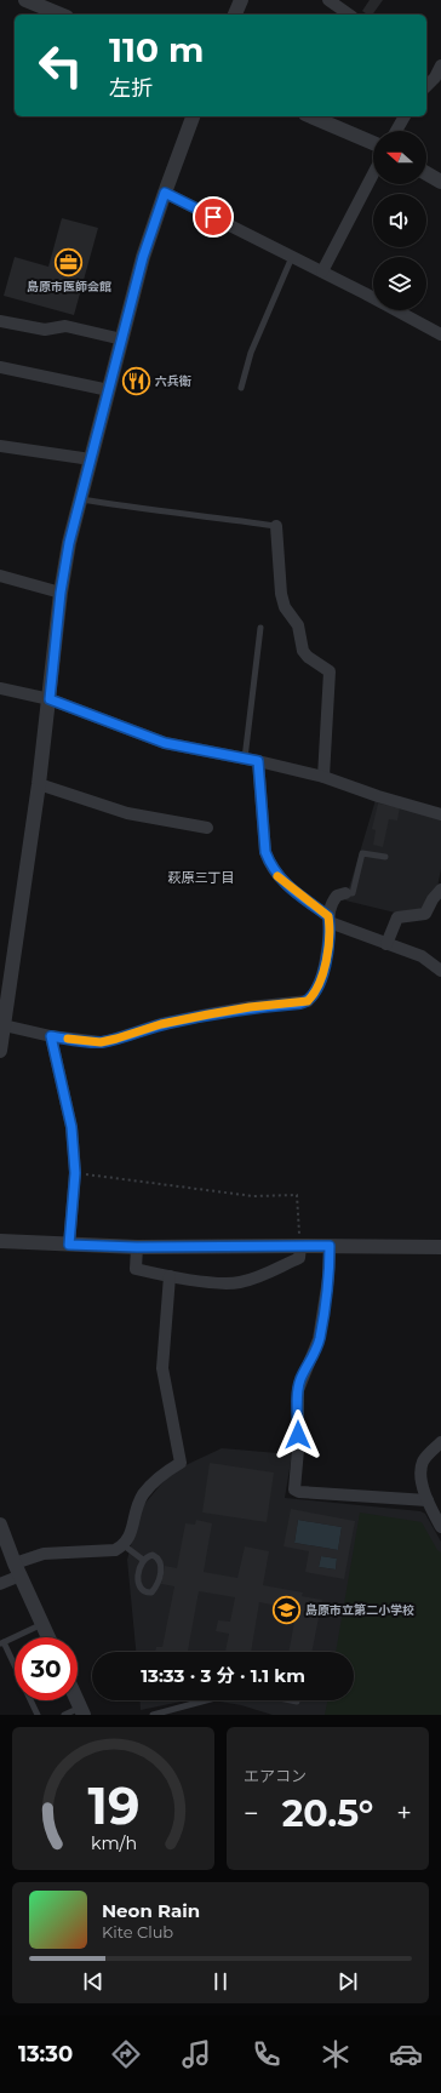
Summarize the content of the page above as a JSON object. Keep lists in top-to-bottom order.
{
  "districts": ["萩原三丁目"],
  "places": {
    "office": ["島原市医師会館"],
    "restaurant": ["六兵衛"],
    "school or university": ["島原市立第二小学校"]
  },
  "north": "left",
  "page": {
    "turn": ["110 m", "左折"],
    "limit": "30",
    "trip": "13:33 · 3 分 · 1.1 km",
    "tile": "エアコン",
    "heat": ["−", "20.5°", "+"],
    "song": ["Neon Rain", "Kite Club"],
    "tabs": "13:30",
    "gauge": ["19", "km/h"]
  }
}
